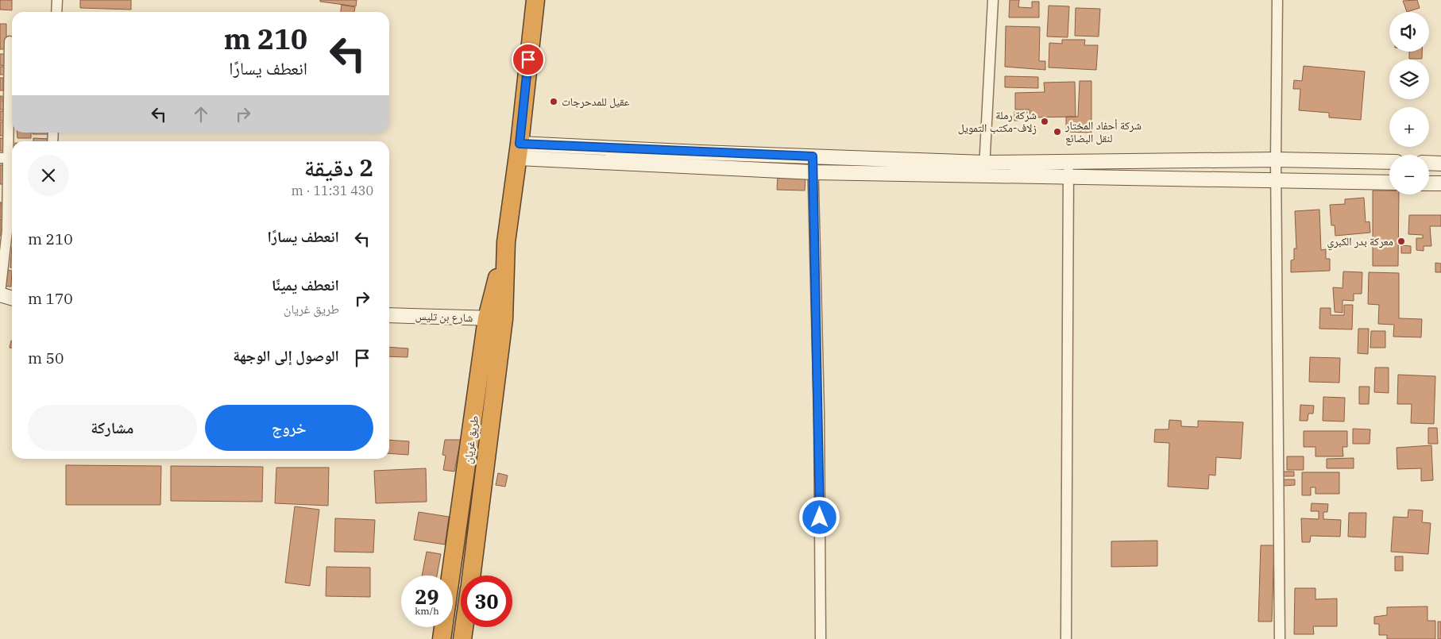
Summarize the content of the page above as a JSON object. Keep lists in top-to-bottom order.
{
  "streets": {
    "highway": ["طريق غريان"],
    "street": ["شارع بن تليس"]
  },
  "crossings": [
    ["شارع بن تليس", "طريق غريان"]
  ],
  "places": [
    "عقيل للمدحرجات",
    "شركة رملة زلاف-مكتب التمويل",
    "شركة أحفاد المختار لنقل البضائع",
    "معركة بدر الكبري"
  ],
  "page": {
    "map_buttons": ["+", "−"],
    "turn": ["210 m", "انعطف يسارًا"],
    "heading": ["2 دقيقة", "430 m · 11:31"],
    "list": [
      {
        "name": "انعطف يسارًا",
        "value": "210 m"
      },
      {
        "name": "انعطف يمينًا",
        "note": "طريق غريان",
        "value": "170 m"
      },
      {
        "name": "الوصول إلى الوجهة",
        "value": "50 m"
      }
    ],
    "buttons": ["خروج", "مشاركة"],
    "speed": "29 km/h",
    "limit": "30"
  }
}
